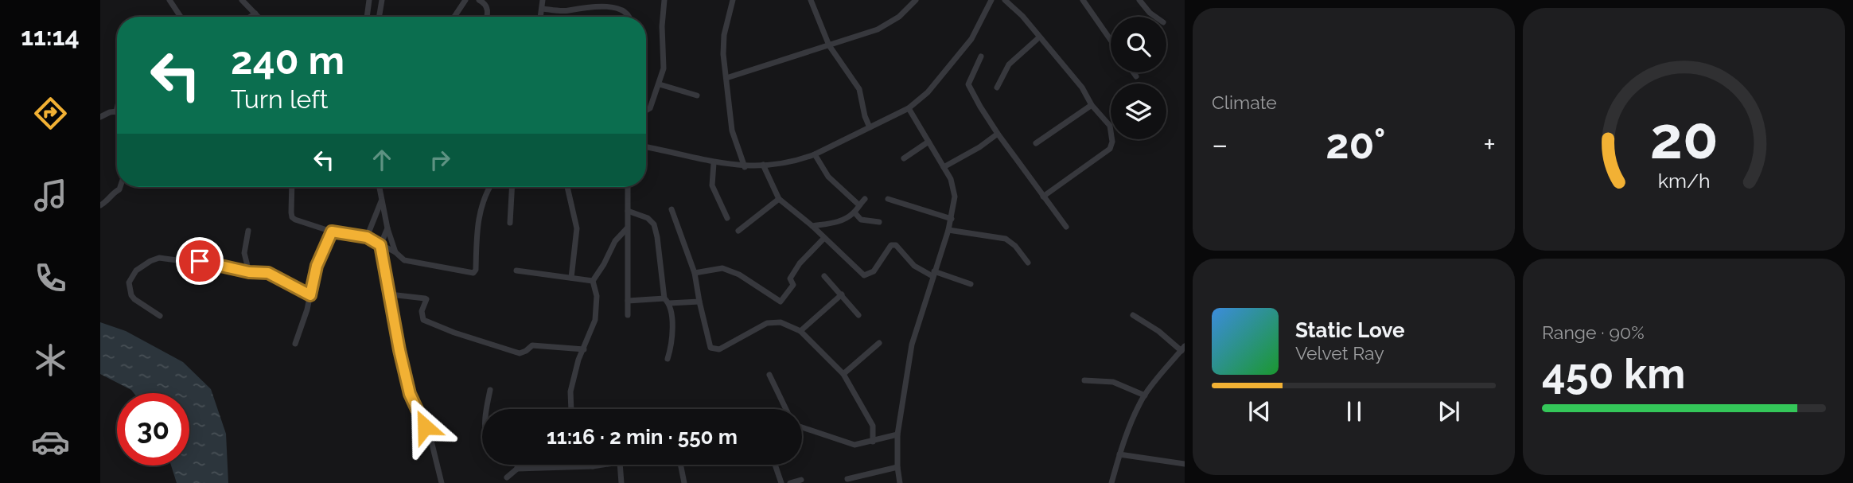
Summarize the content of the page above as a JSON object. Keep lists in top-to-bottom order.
{
  "page": {
    "tabs": "11:14",
    "tile": [
      "Climate",
      ["Range · 90%", "450 km"]
    ],
    "turn": ["240 m", "Turn left"],
    "heat": ["−", "20°", "+"],
    "song": ["Static Love", "Velvet Ray"],
    "limit": "30",
    "trip": "11:16 · 2 min · 550 m",
    "gauge": ["20", "km/h"]
  }
}
